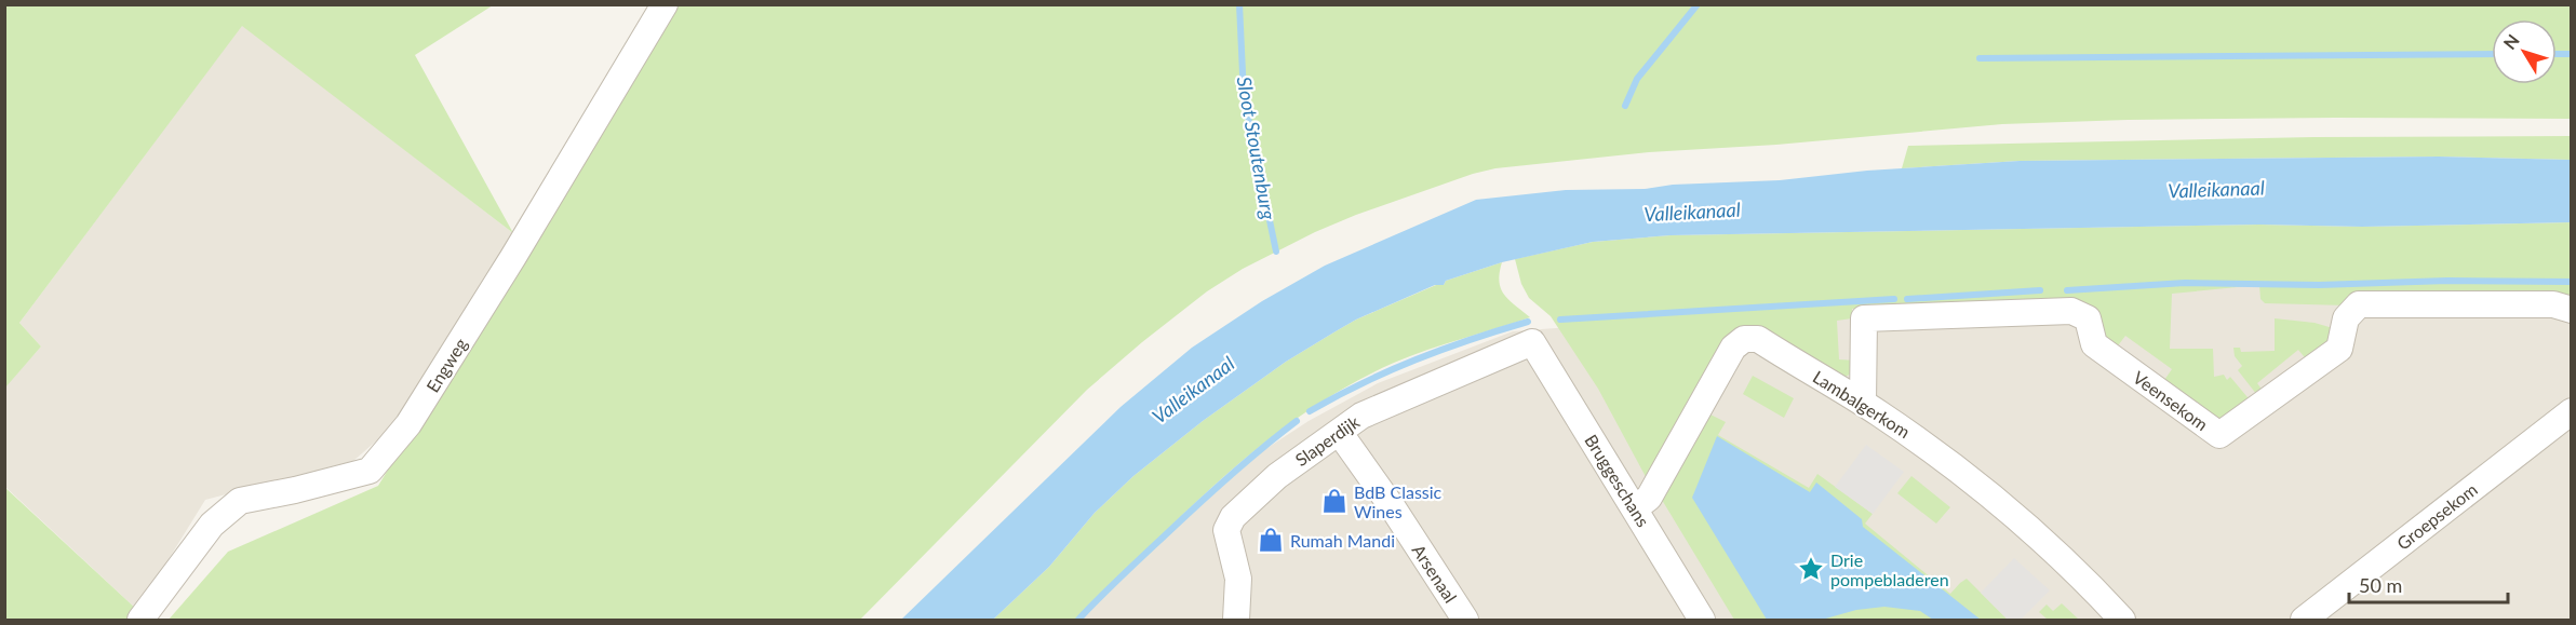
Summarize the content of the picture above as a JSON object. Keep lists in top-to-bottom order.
{
  "streets": {
    "street": [
      "Engweg",
      "Veensekom",
      "Lambalgerkom",
      "Slaperdijk",
      "Bruggeschans",
      "Groepsekom",
      "Arsenaal"
    ]
  },
  "crossings": [
    ["Veensekom", "Lambalgerkom"],
    ["Lambalgerkom", "Bruggeschans"],
    ["Slaperdijk", "Bruggeschans"],
    ["Slaperdijk", "Arsenaal"]
  ],
  "water": ["Sloot Stoutenburg", "Valleikanaal"],
  "places": {
    "shop": ["BdB Classic Wines", "Rumah Mandi"],
    "place": ["Drie pompebladeren"]
  },
  "scale_bar": "50 m",
  "north": "top left"
}
